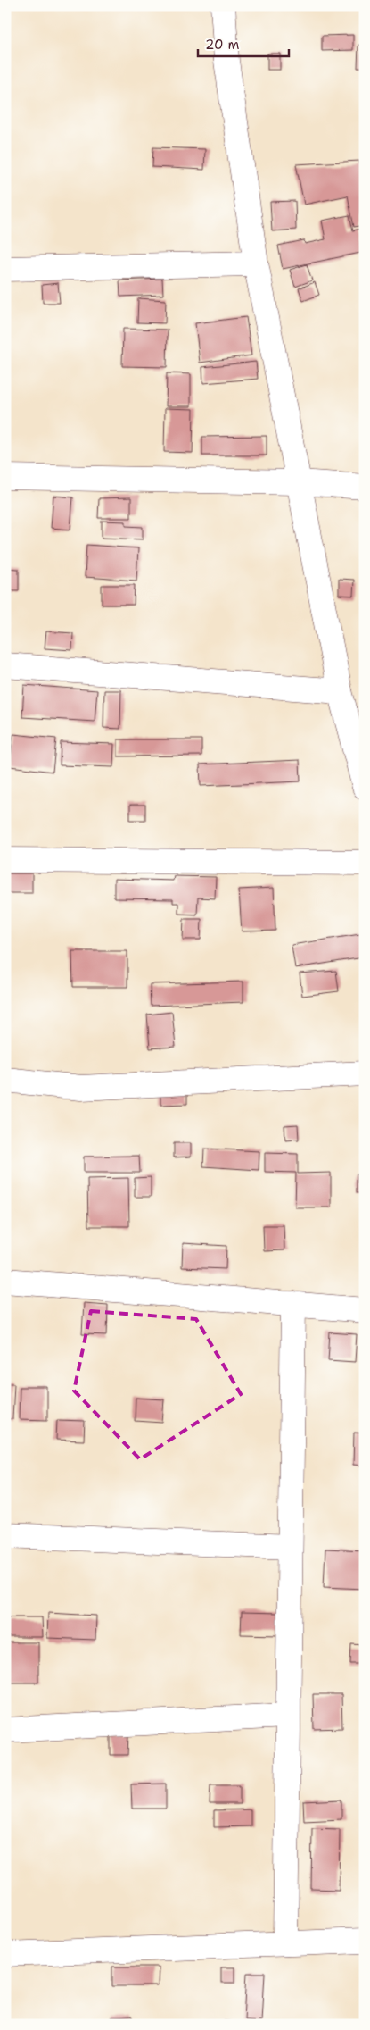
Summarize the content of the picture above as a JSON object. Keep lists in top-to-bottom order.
{
  "scale_bar": "20 m"
}
